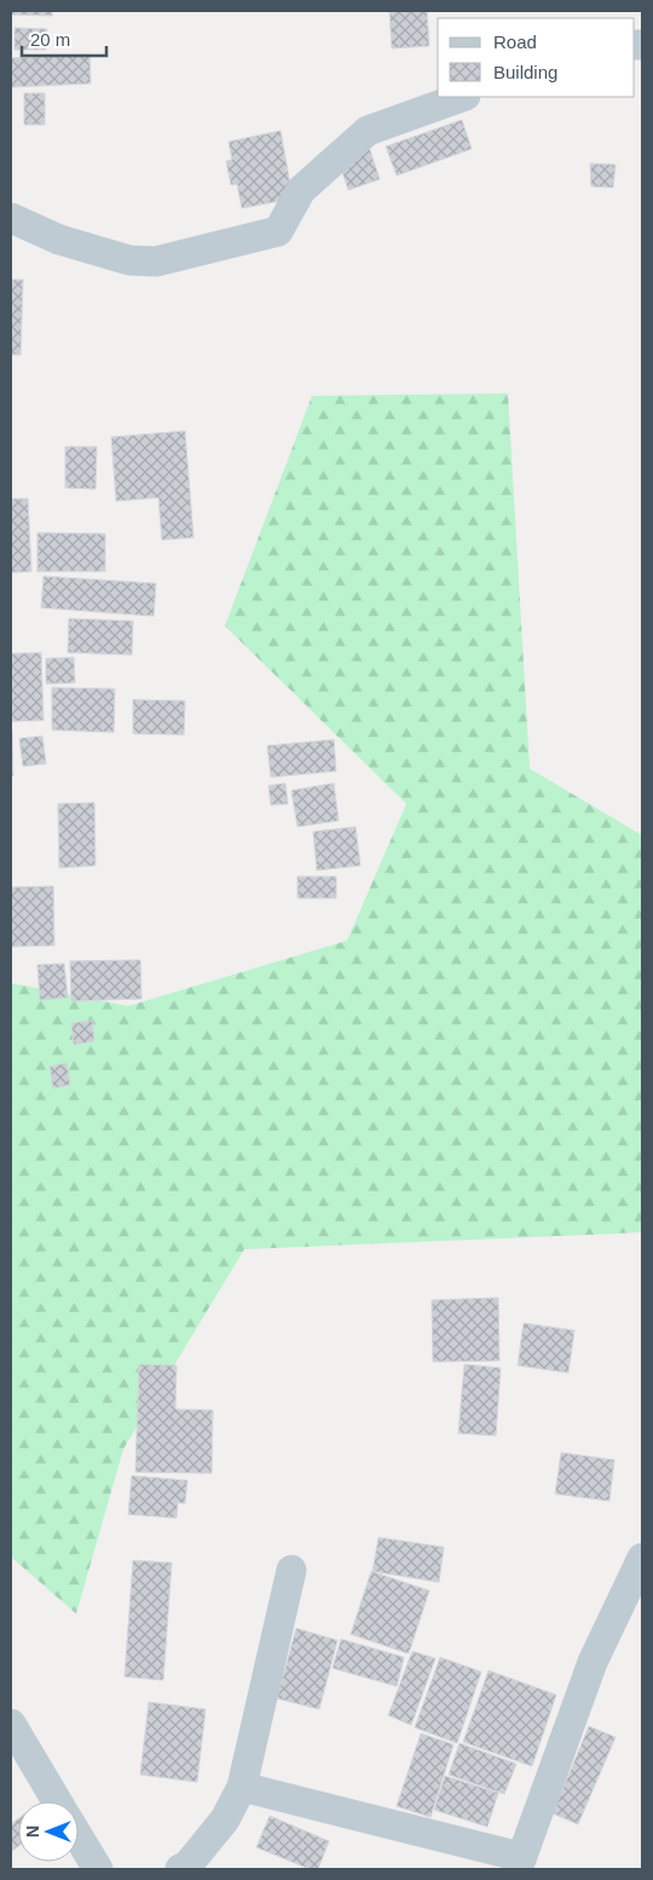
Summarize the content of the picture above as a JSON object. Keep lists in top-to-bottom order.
{
  "legend": ["Road", "Building"],
  "scale_bar": "20 m",
  "north": "left"
}
